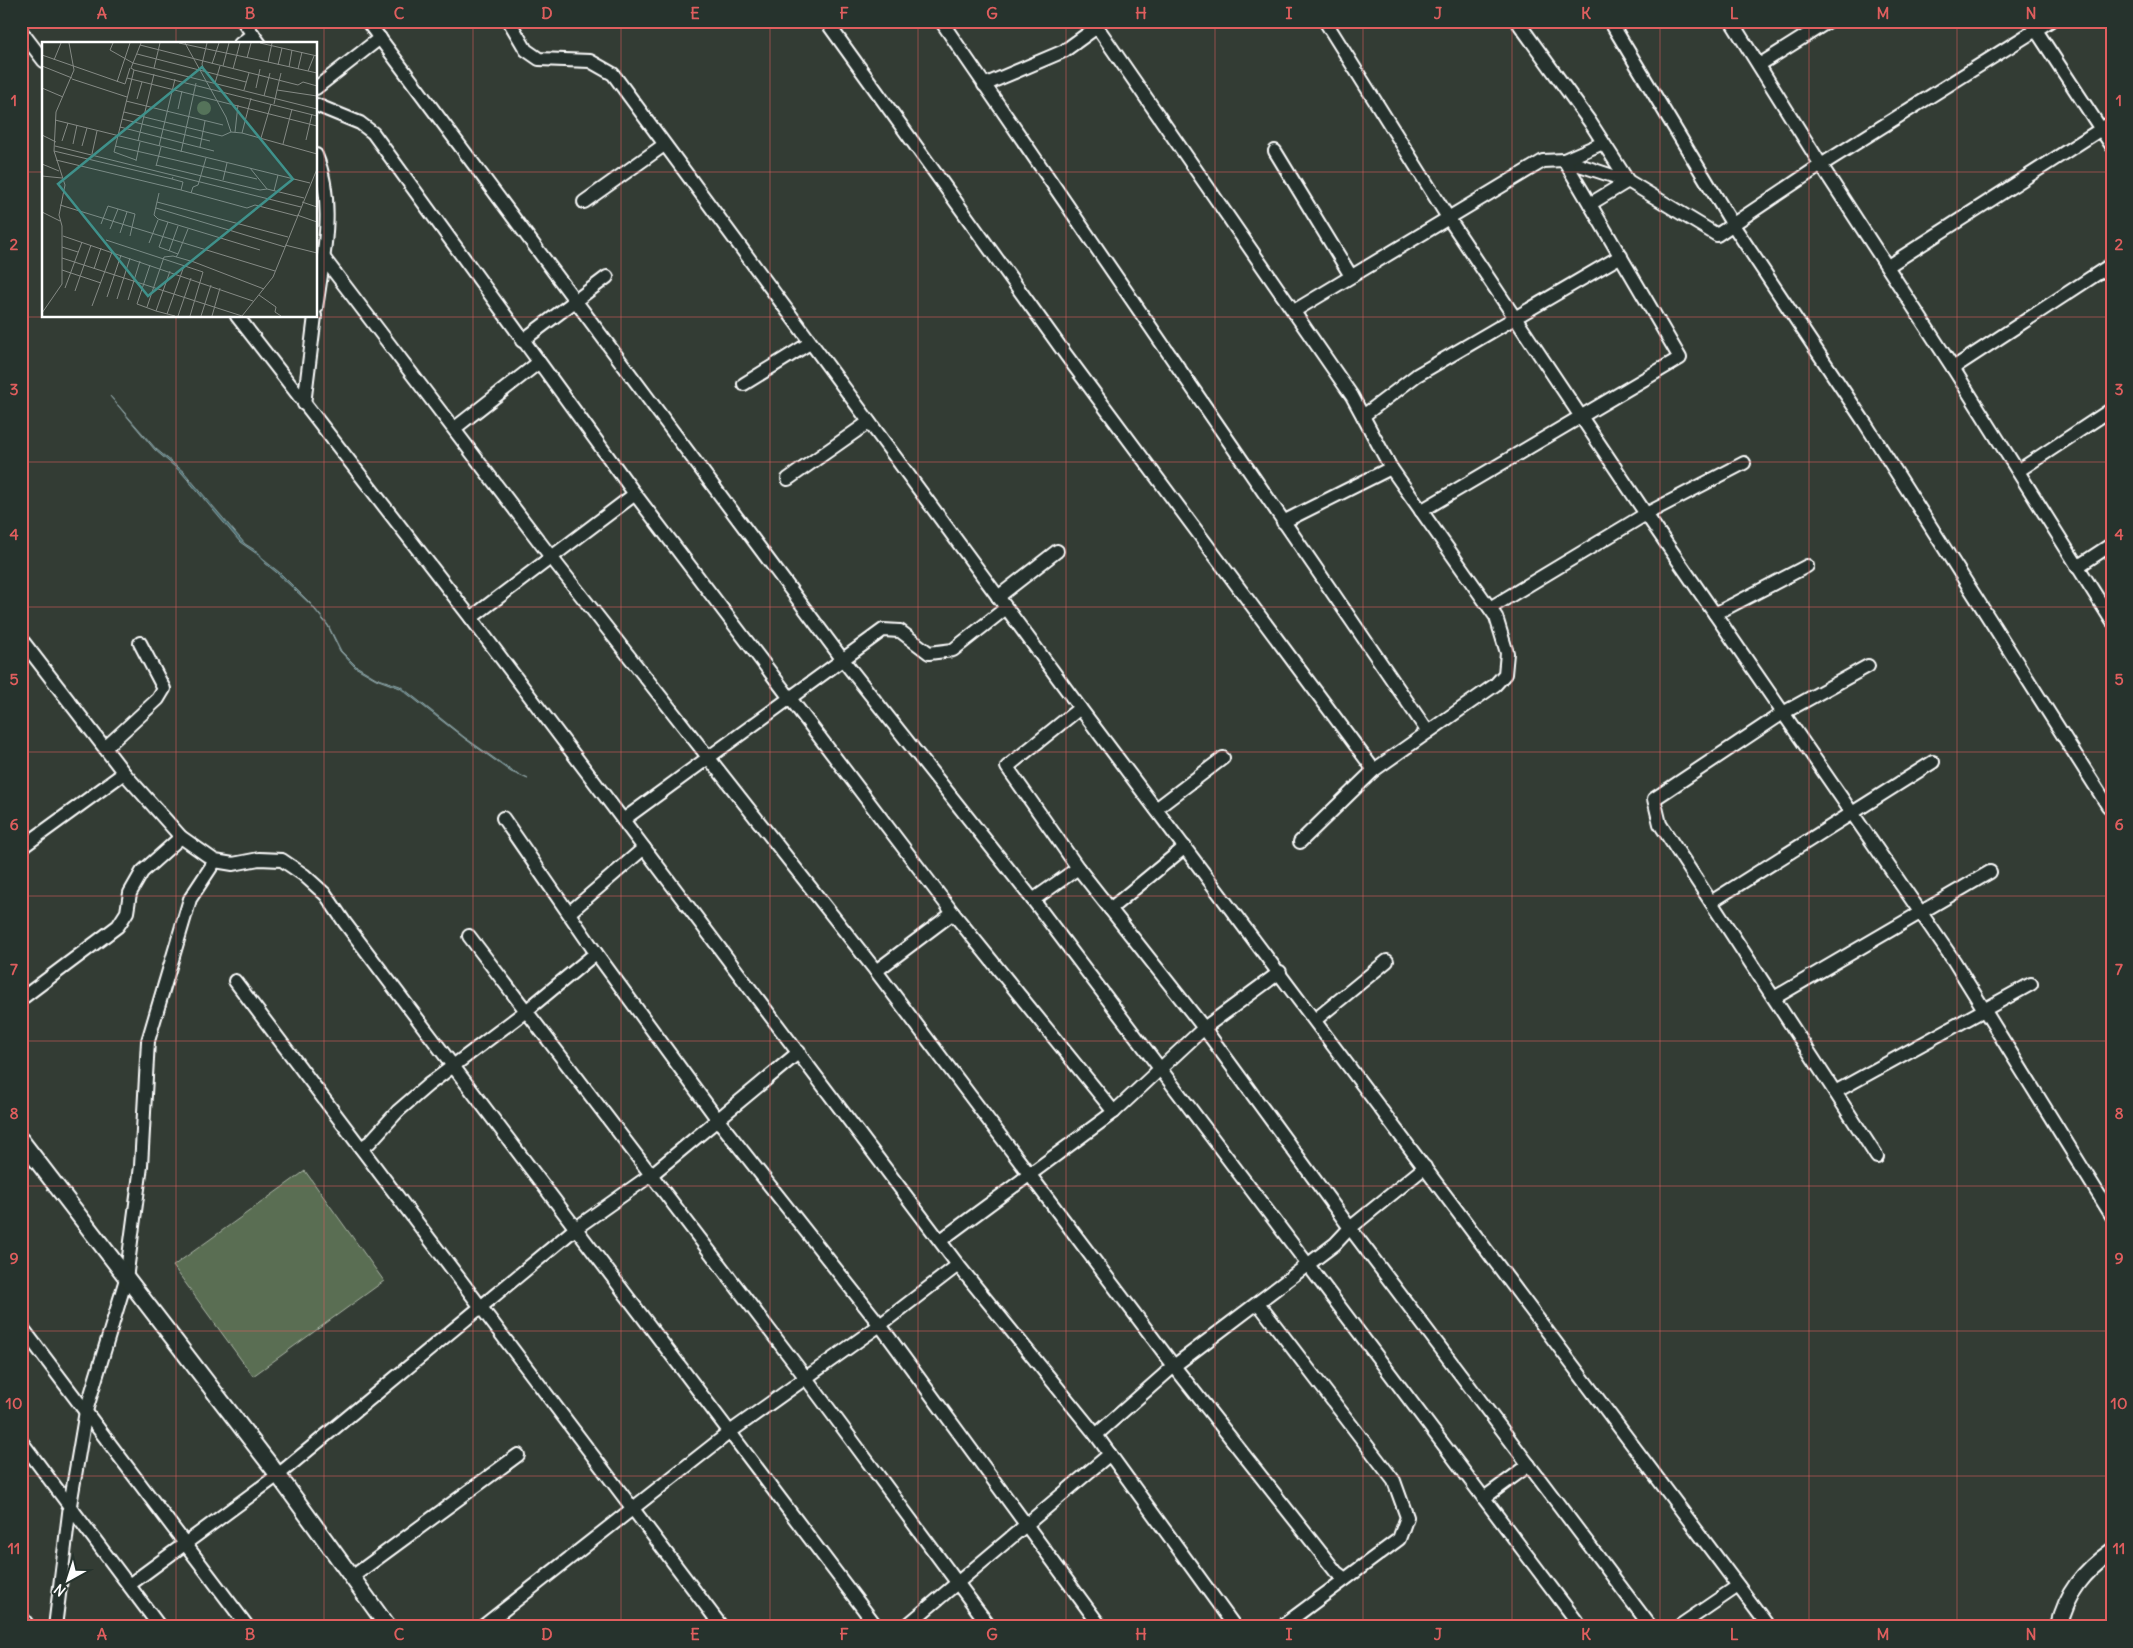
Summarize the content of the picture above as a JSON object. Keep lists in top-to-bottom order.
{
  "north": "bottom left",
  "grid": {
    "columns": [
      "A",
      "B",
      "C",
      "D",
      "E",
      "F",
      "G",
      "H",
      "I",
      "J",
      "K",
      "L",
      "M",
      "N"
    ],
    "rows": [
      "1",
      "2",
      "3",
      "4",
      "5",
      "6",
      "7",
      "8",
      "9",
      "10",
      "11"
    ]
  }
}
